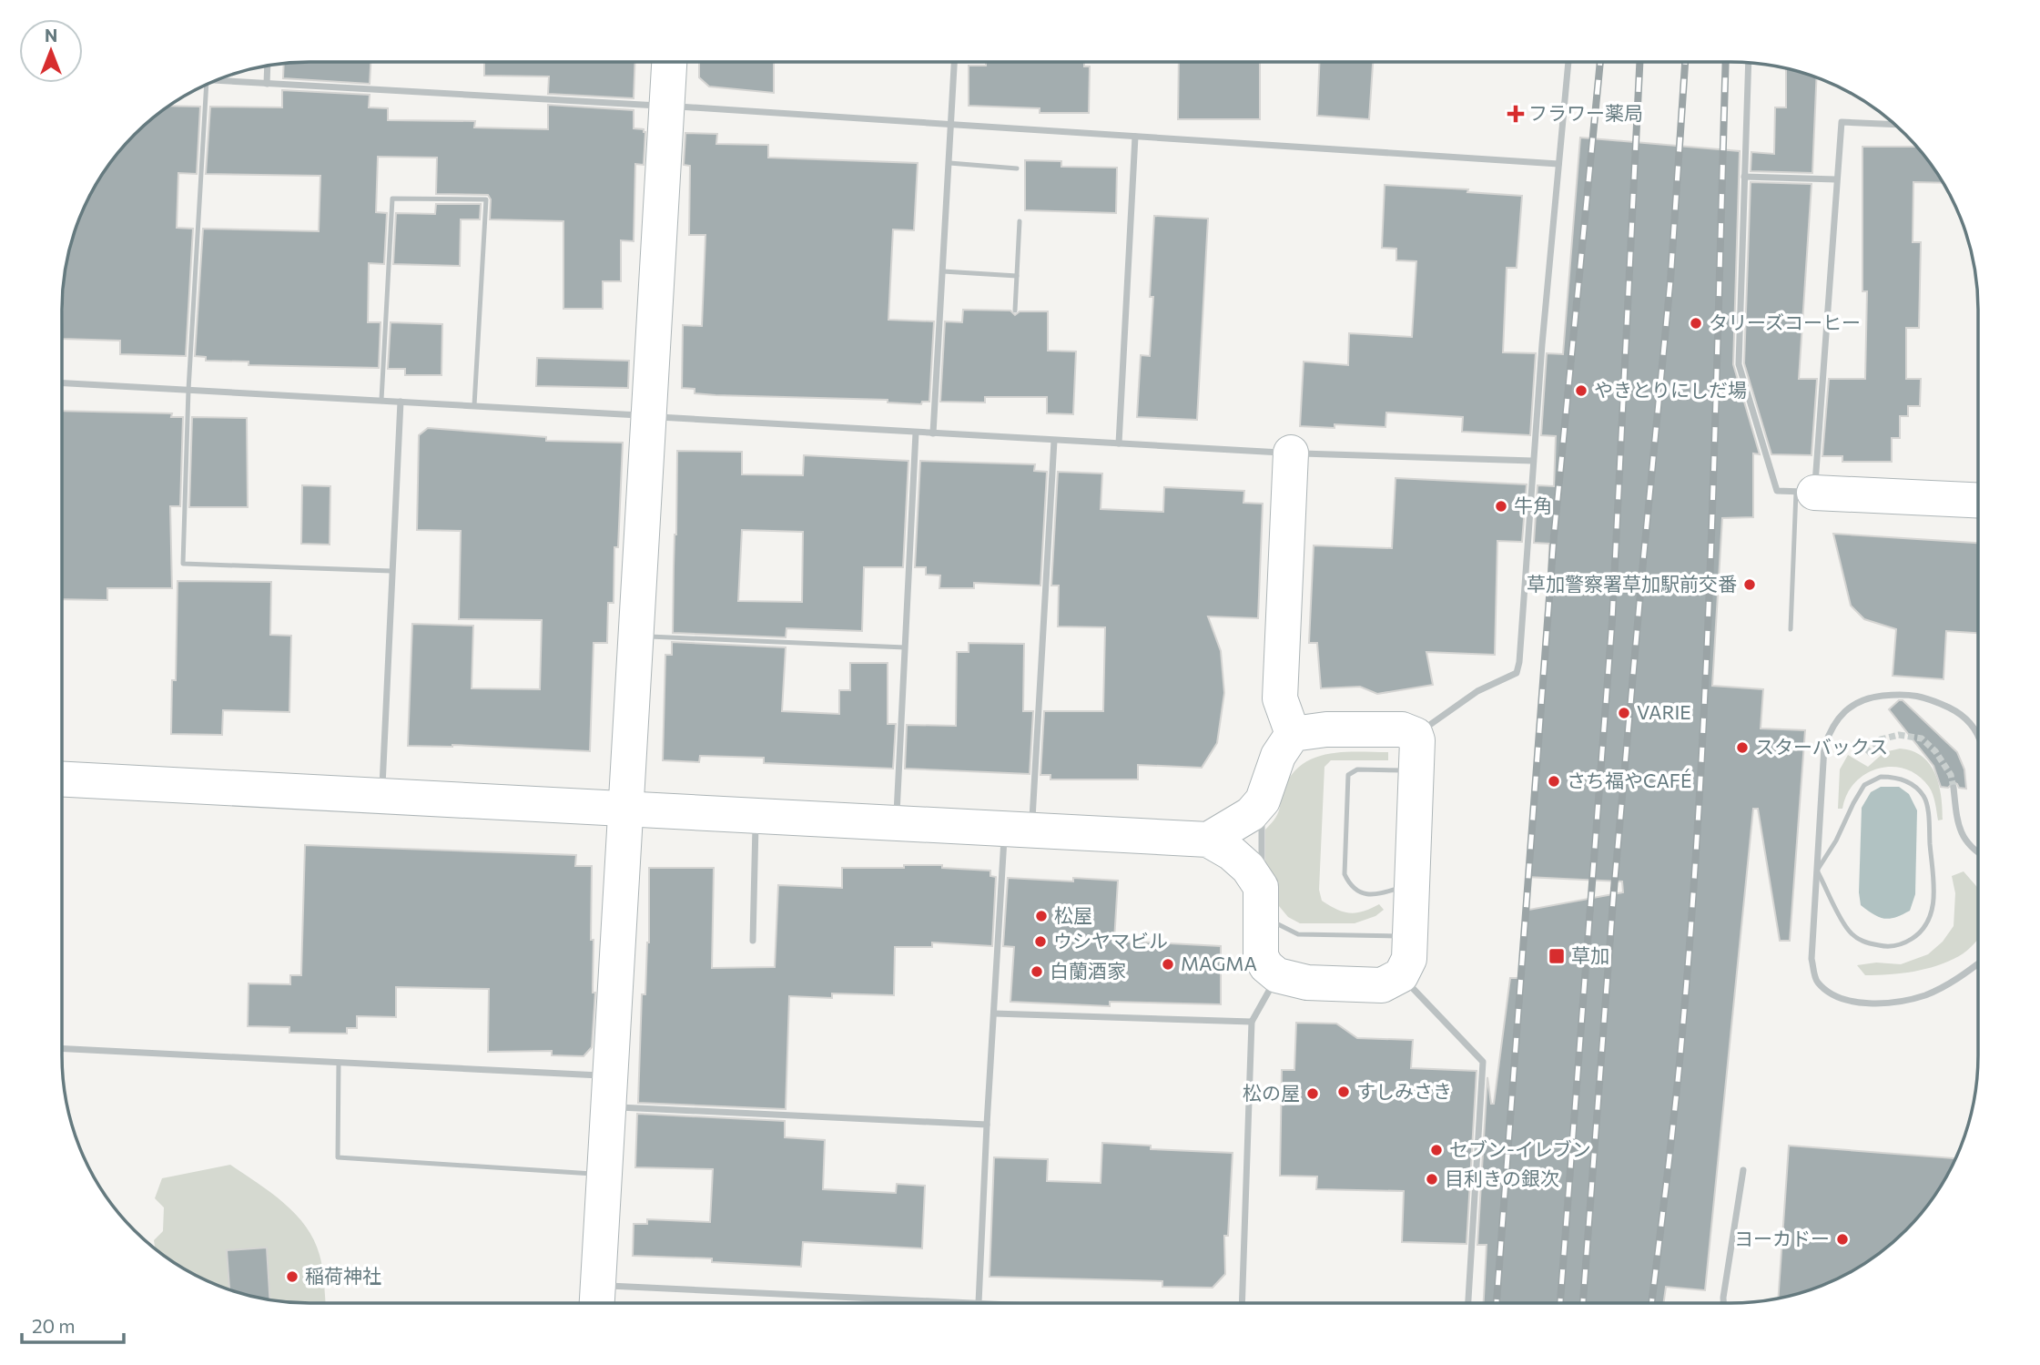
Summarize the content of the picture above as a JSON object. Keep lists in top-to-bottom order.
{
  "places": {
    "health": ["フラワー薬局"],
    "other": [
      "タリーズコーヒー",
      "やきとりにしだ場",
      "牛角",
      "草加警察署草加駅前交番",
      "VARIE",
      "スターバックス",
      "さち福やCAFÉ",
      "松屋",
      "ウシヤマビル",
      "MAGMA",
      "白蘭酒家",
      "すしみさき",
      "松の屋",
      "セブン-イレブン",
      "目利きの銀次",
      "ヨーカドー",
      "稲荷神社"
    ],
    "transit": ["草加"]
  },
  "scale_bar": "20 m",
  "north": "top"
}
